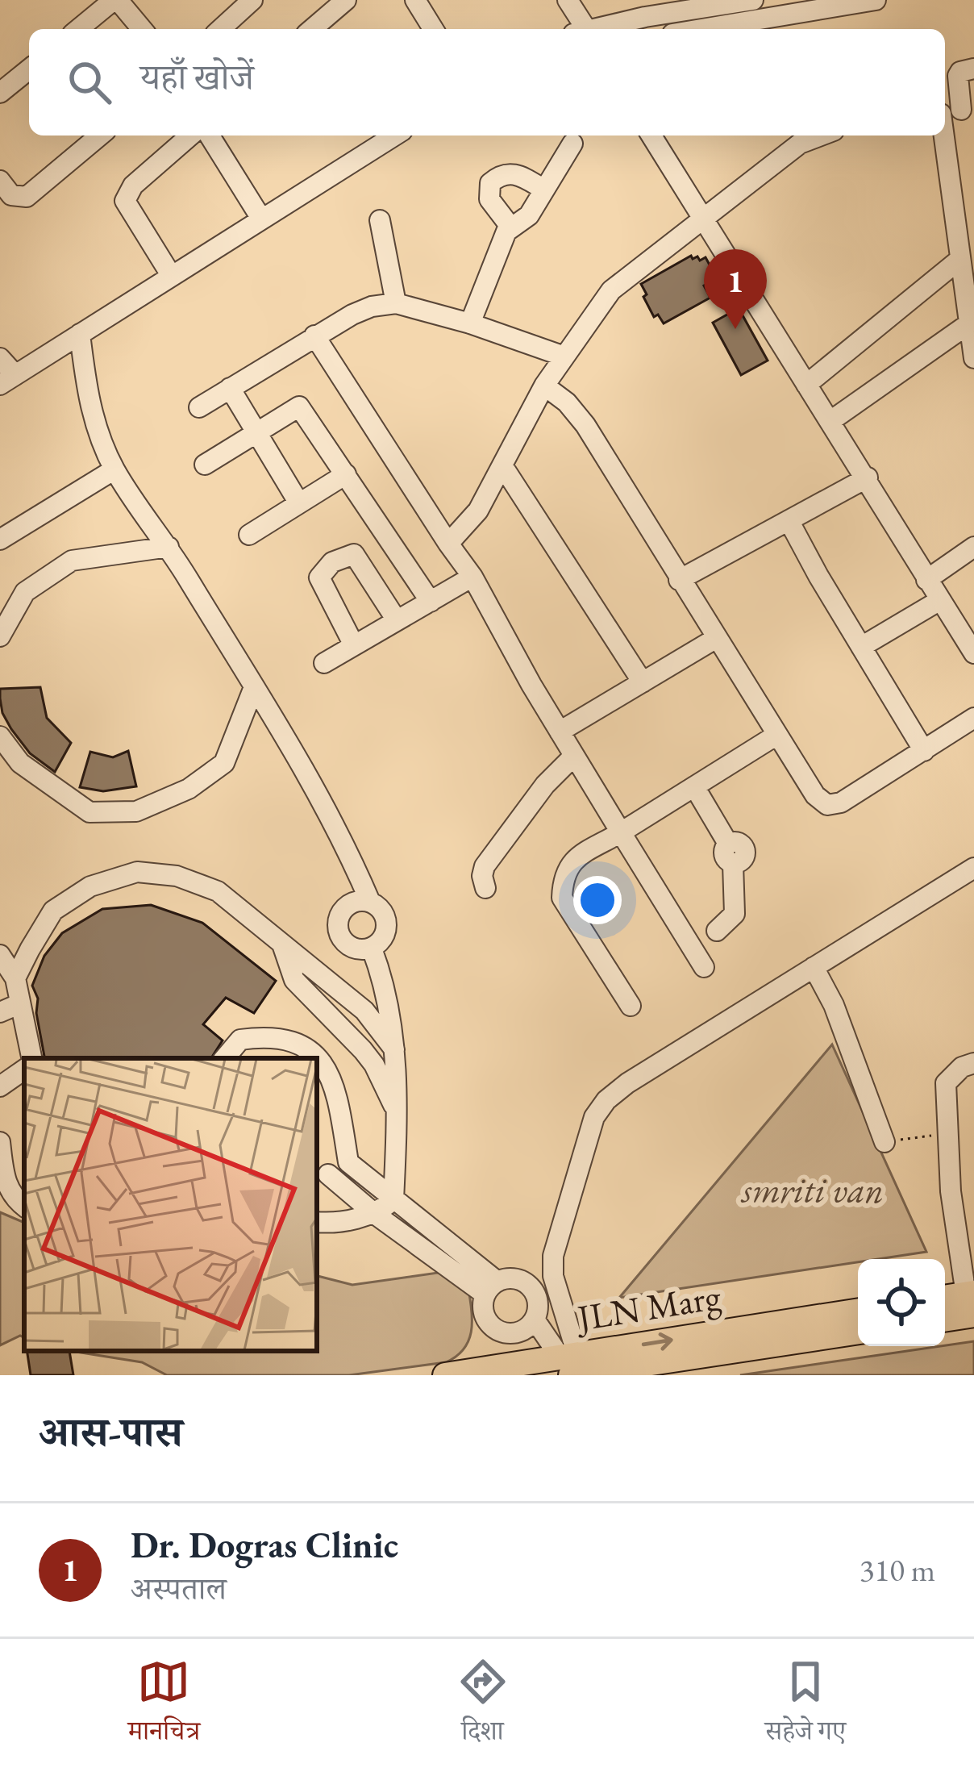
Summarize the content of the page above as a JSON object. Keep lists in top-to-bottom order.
{
  "streets": {
    "main road": ["JLN Marg"]
  },
  "parks": ["smriti van"],
  "page": {
    "search": "यहाँ खोजें",
    "pins": "1",
    "heading": "आस-पास",
    "list": [
      {
        "mark": "1",
        "name": "Dr. Dogras Clinic",
        "note": "अस्पताल",
        "value": "310 m"
      }
    ],
    "nav": ["मानचित्र", "दिशा", "सहेजे गए"]
  }
}
